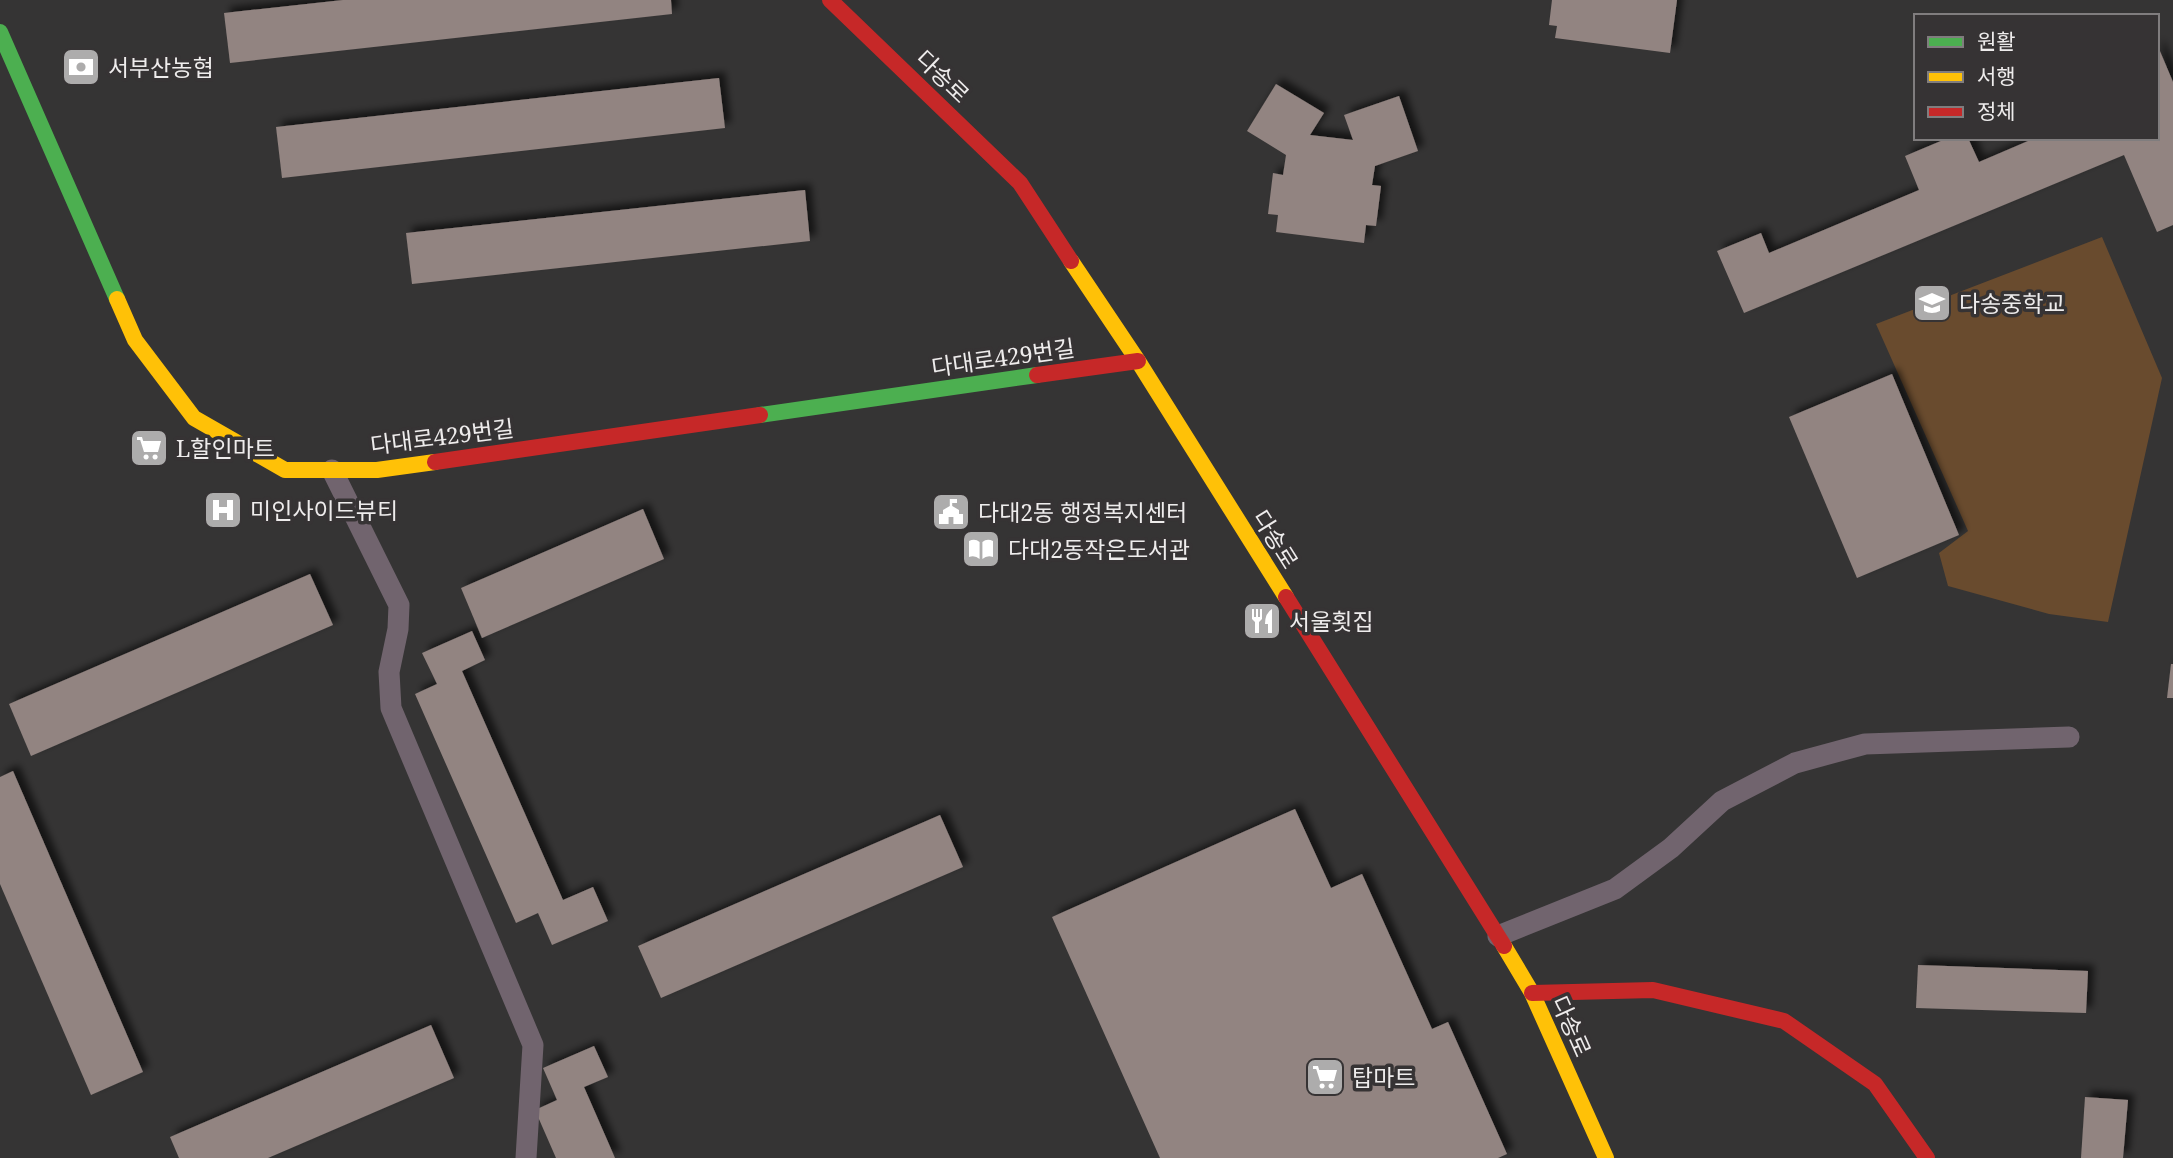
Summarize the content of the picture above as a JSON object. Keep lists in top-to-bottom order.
{
  "streets": {
    "street": ["다송로", "다대로429번길"]
  },
  "crossings": [
    ["다송로", "다대로429번길"]
  ],
  "places": {
    "bank": ["서부산농협"],
    "school or university": ["다송중학교"],
    "supermarket": ["L할인마트", "탑마트"],
    "hospital": ["미인사이드뷰티"],
    "public building": ["다대2동 행정복지센터"],
    "library": ["다대2동작은도서관"],
    "restaurant": ["서울횟집"]
  },
  "legend": ["원활", "서행", "정체"]
}
